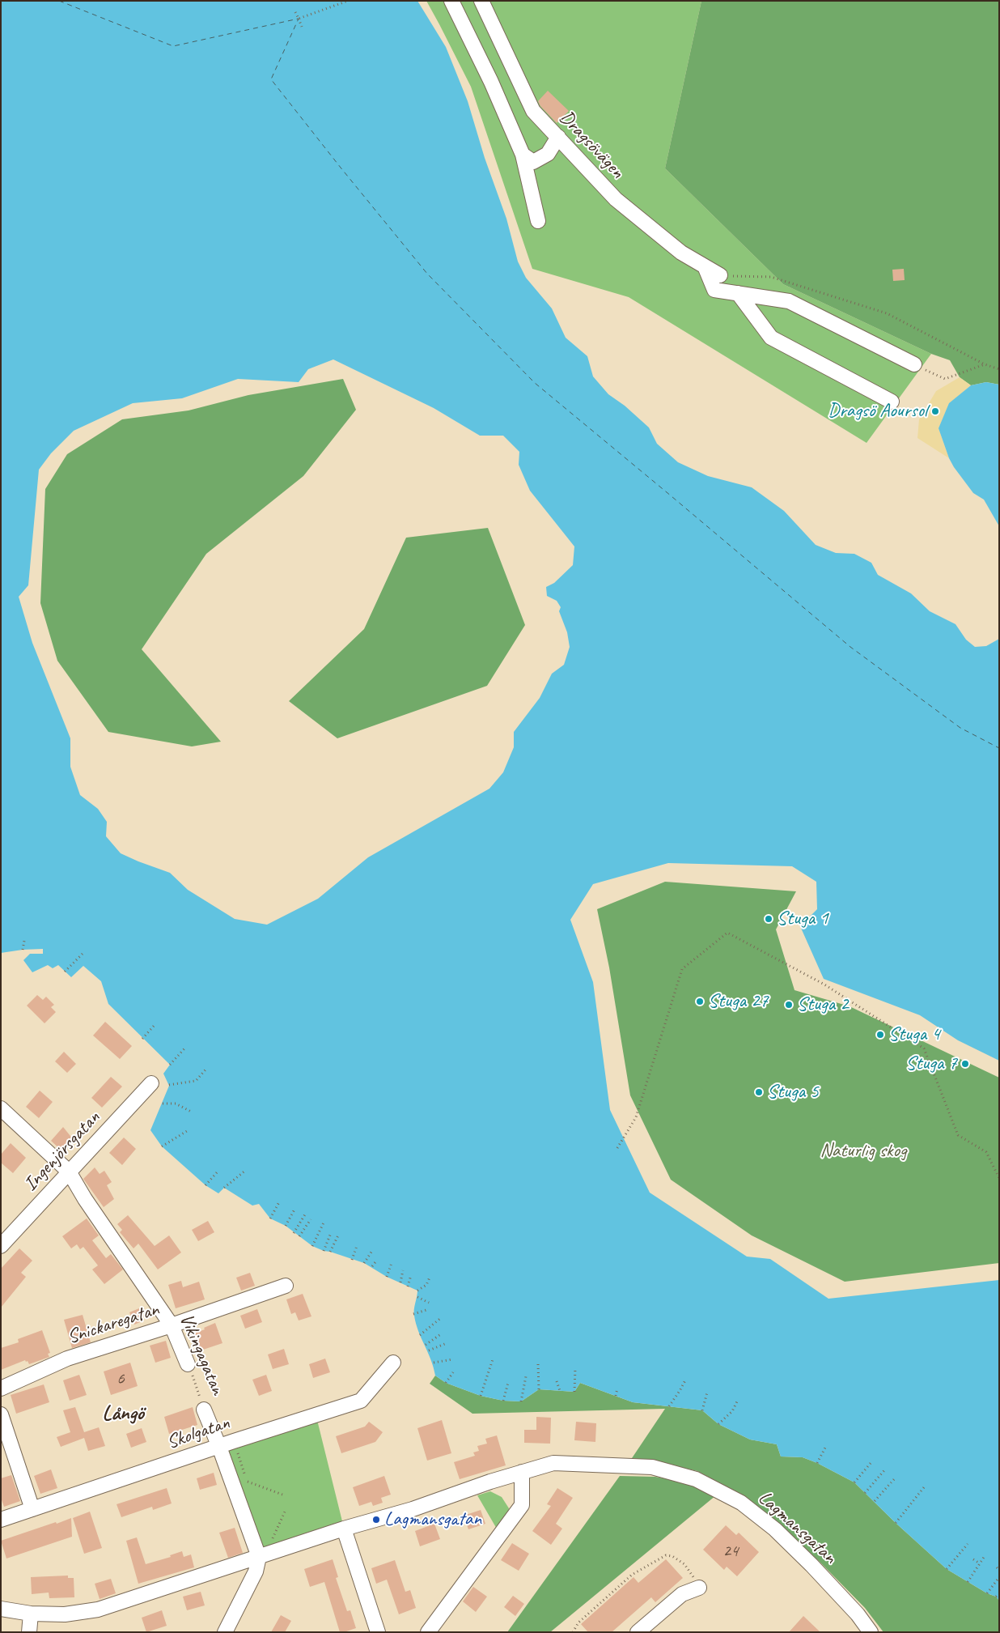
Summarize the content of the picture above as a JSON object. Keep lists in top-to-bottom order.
{
  "streets": {
    "street": [
      "Dragsövägen",
      "Ingenjörsgatan",
      "Snickaregatan",
      "Vikingagatan",
      "Skolgatan",
      "Lagmansgatan"
    ]
  },
  "crossings": [
    ["Ingenjörsgatan", "Vikingagatan"],
    ["Snickaregatan", "Vikingagatan"],
    ["Vikingagatan", "Skolgatan"],
    ["Vikingagatan", "Lagmansgatan"]
  ],
  "districts": ["Långö"],
  "parks": ["Naturlig skog"],
  "places": [
    "Dragsö Aoursol",
    "Stuga 1",
    "Stuga 27",
    "Stuga 2",
    "Stuga 4",
    "Stuga 7",
    "Stuga 5",
    "Lagmansgatan"
  ],
  "house_numbers": ["6", "24"]
}
